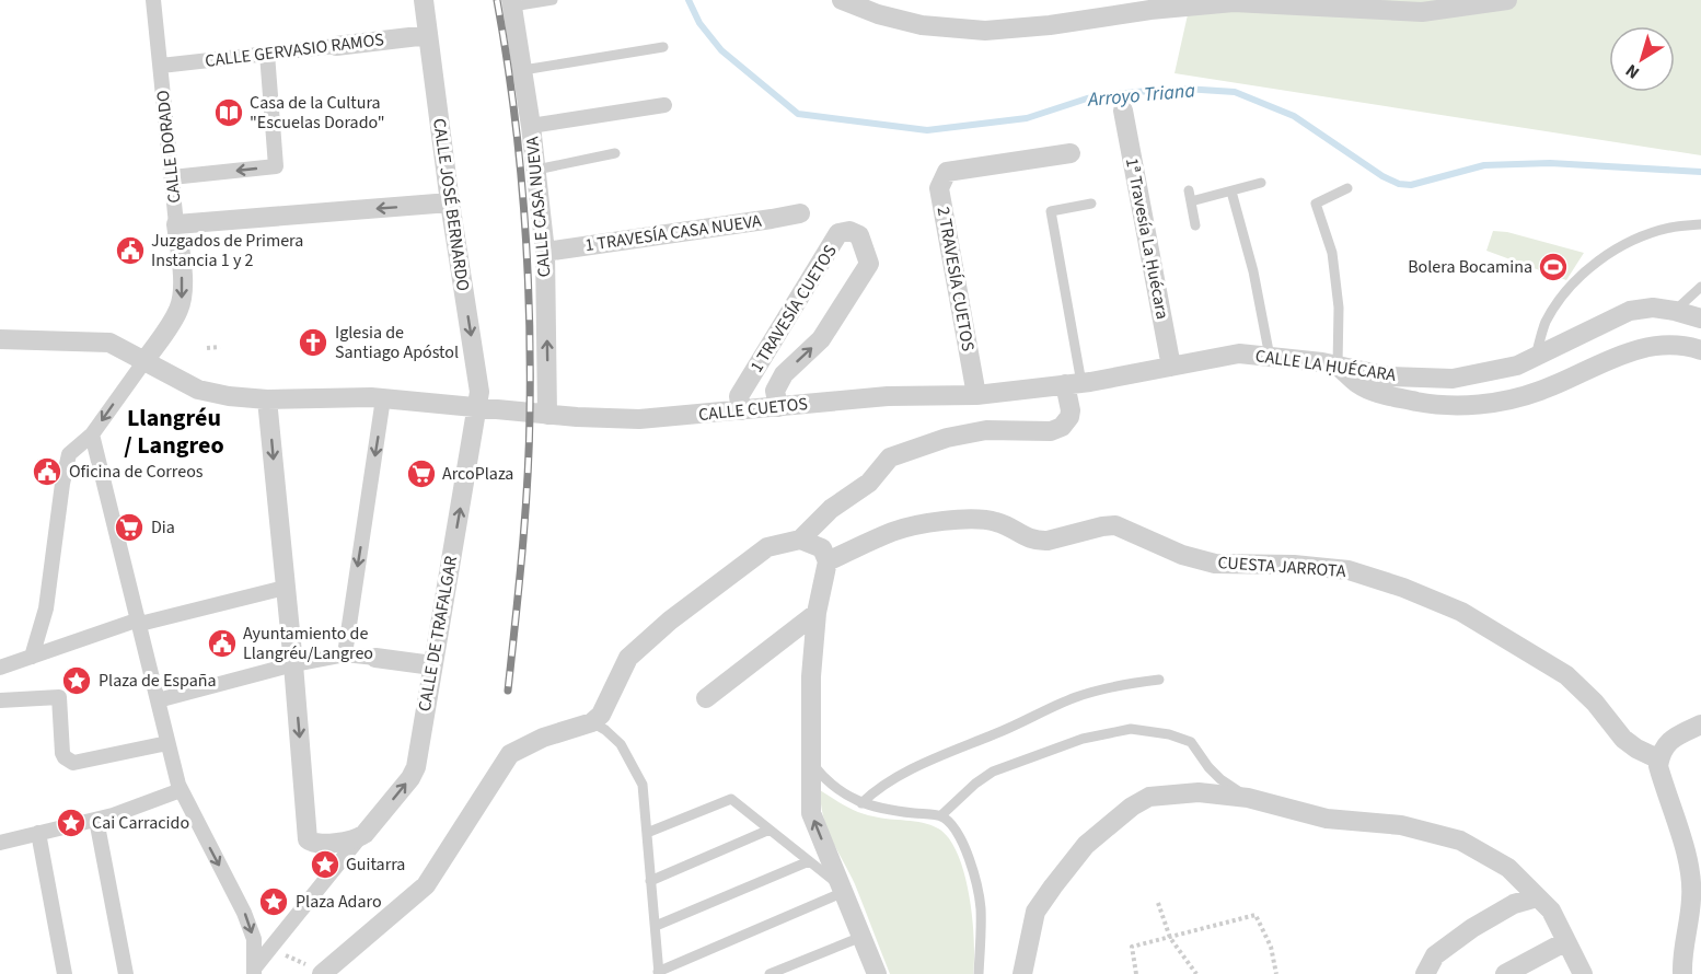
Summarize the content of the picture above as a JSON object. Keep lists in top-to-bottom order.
{
  "streets": {
    "street": [
      "CALLE GERVASIO RAMOS",
      "CALLE DORADO",
      "CALLE JOSÉ BERNARDO",
      "CALLE CASA NUEVA",
      "1 TRAVESÍA CASA NUEVA",
      "1ª Travesía La Ḥuécara",
      "2 TRAVESÍA CUETOS",
      "1 TRAVESÍA CUETOS",
      "CALLE LA ḤUÉCARA",
      "CALLE CUETOS",
      "CUESTA JARROTA",
      "CALLE DE TRAFALGAR"
    ]
  },
  "crossings": [
    ["CALLE GERVASIO RAMOS", "CALLE DORADO"],
    ["CALLE GERVASIO RAMOS", "CALLE JOSÉ BERNARDO"],
    ["CALLE DORADO", "CALLE CUETOS"],
    ["CALLE JOSÉ BERNARDO", "CALLE CUETOS"],
    ["CALLE JOSÉ BERNARDO", "CALLE DE TRAFALGAR"],
    ["CALLE CASA NUEVA", "1 TRAVESÍA CASA NUEVA"],
    ["CALLE CASA NUEVA", "CALLE CUETOS"],
    ["1ª Travesía La Ḥuécara", "CALLE LA ḤUÉCARA"],
    ["2 TRAVESÍA CUETOS", "CALLE LA ḤUÉCARA"],
    ["2 TRAVESÍA CUETOS", "CALLE CUETOS"],
    ["1 TRAVESÍA CUETOS", "CALLE CUETOS"],
    ["CALLE LA ḤUÉCARA", "CALLE CUETOS"],
    ["CALLE CUETOS", "CALLE DE TRAFALGAR"]
  ],
  "one_way": ["CALLE JOSÉ BERNARDO", "CALLE CASA NUEVA"],
  "districts": ["Llangréu / Langreo"],
  "water": ["Arroyo Triana"],
  "places": {
    "library": ["Casa de la Cultura \"Escuelas Dorado\""],
    "public building": ["Juzgados de Primera Instancia 1 y 2", "Oficina de Correos", "Ayuntamiento de Llangréu/Langreo"],
    "sports": ["Bolera Bocamina"],
    "church": ["Iglesia de Santiago Apóstol"],
    "supermarket": ["ArcoPlaza", "Dia"],
    "place": [
      "Plaza de España",
      "Cai Carracido",
      "Guitarra",
      "Plaza Adaro"
    ]
  },
  "north": "bottom left"
}
